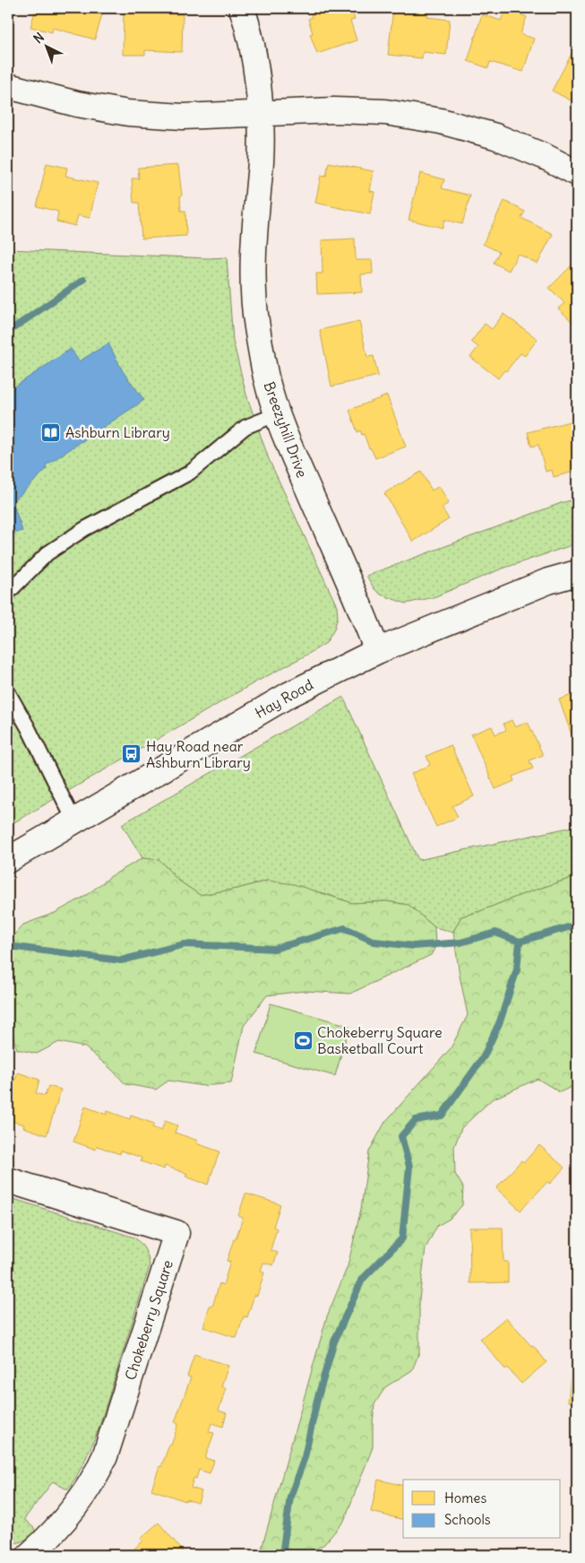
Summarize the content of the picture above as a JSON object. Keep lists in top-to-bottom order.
{
  "streets": {
    "street": ["Breezyhill Drive", "Hay Road", "Chokeberry Square"]
  },
  "crossings": [
    ["Breezyhill Drive", "Hay Road"]
  ],
  "places": {
    "library": ["Ashburn Library"],
    "bus stop": ["Hay Road near Ashburn Library"],
    "sports": ["Chokeberry Square Basketball Court"]
  },
  "legend": ["Homes", "Schools"],
  "north": "top left"
}
